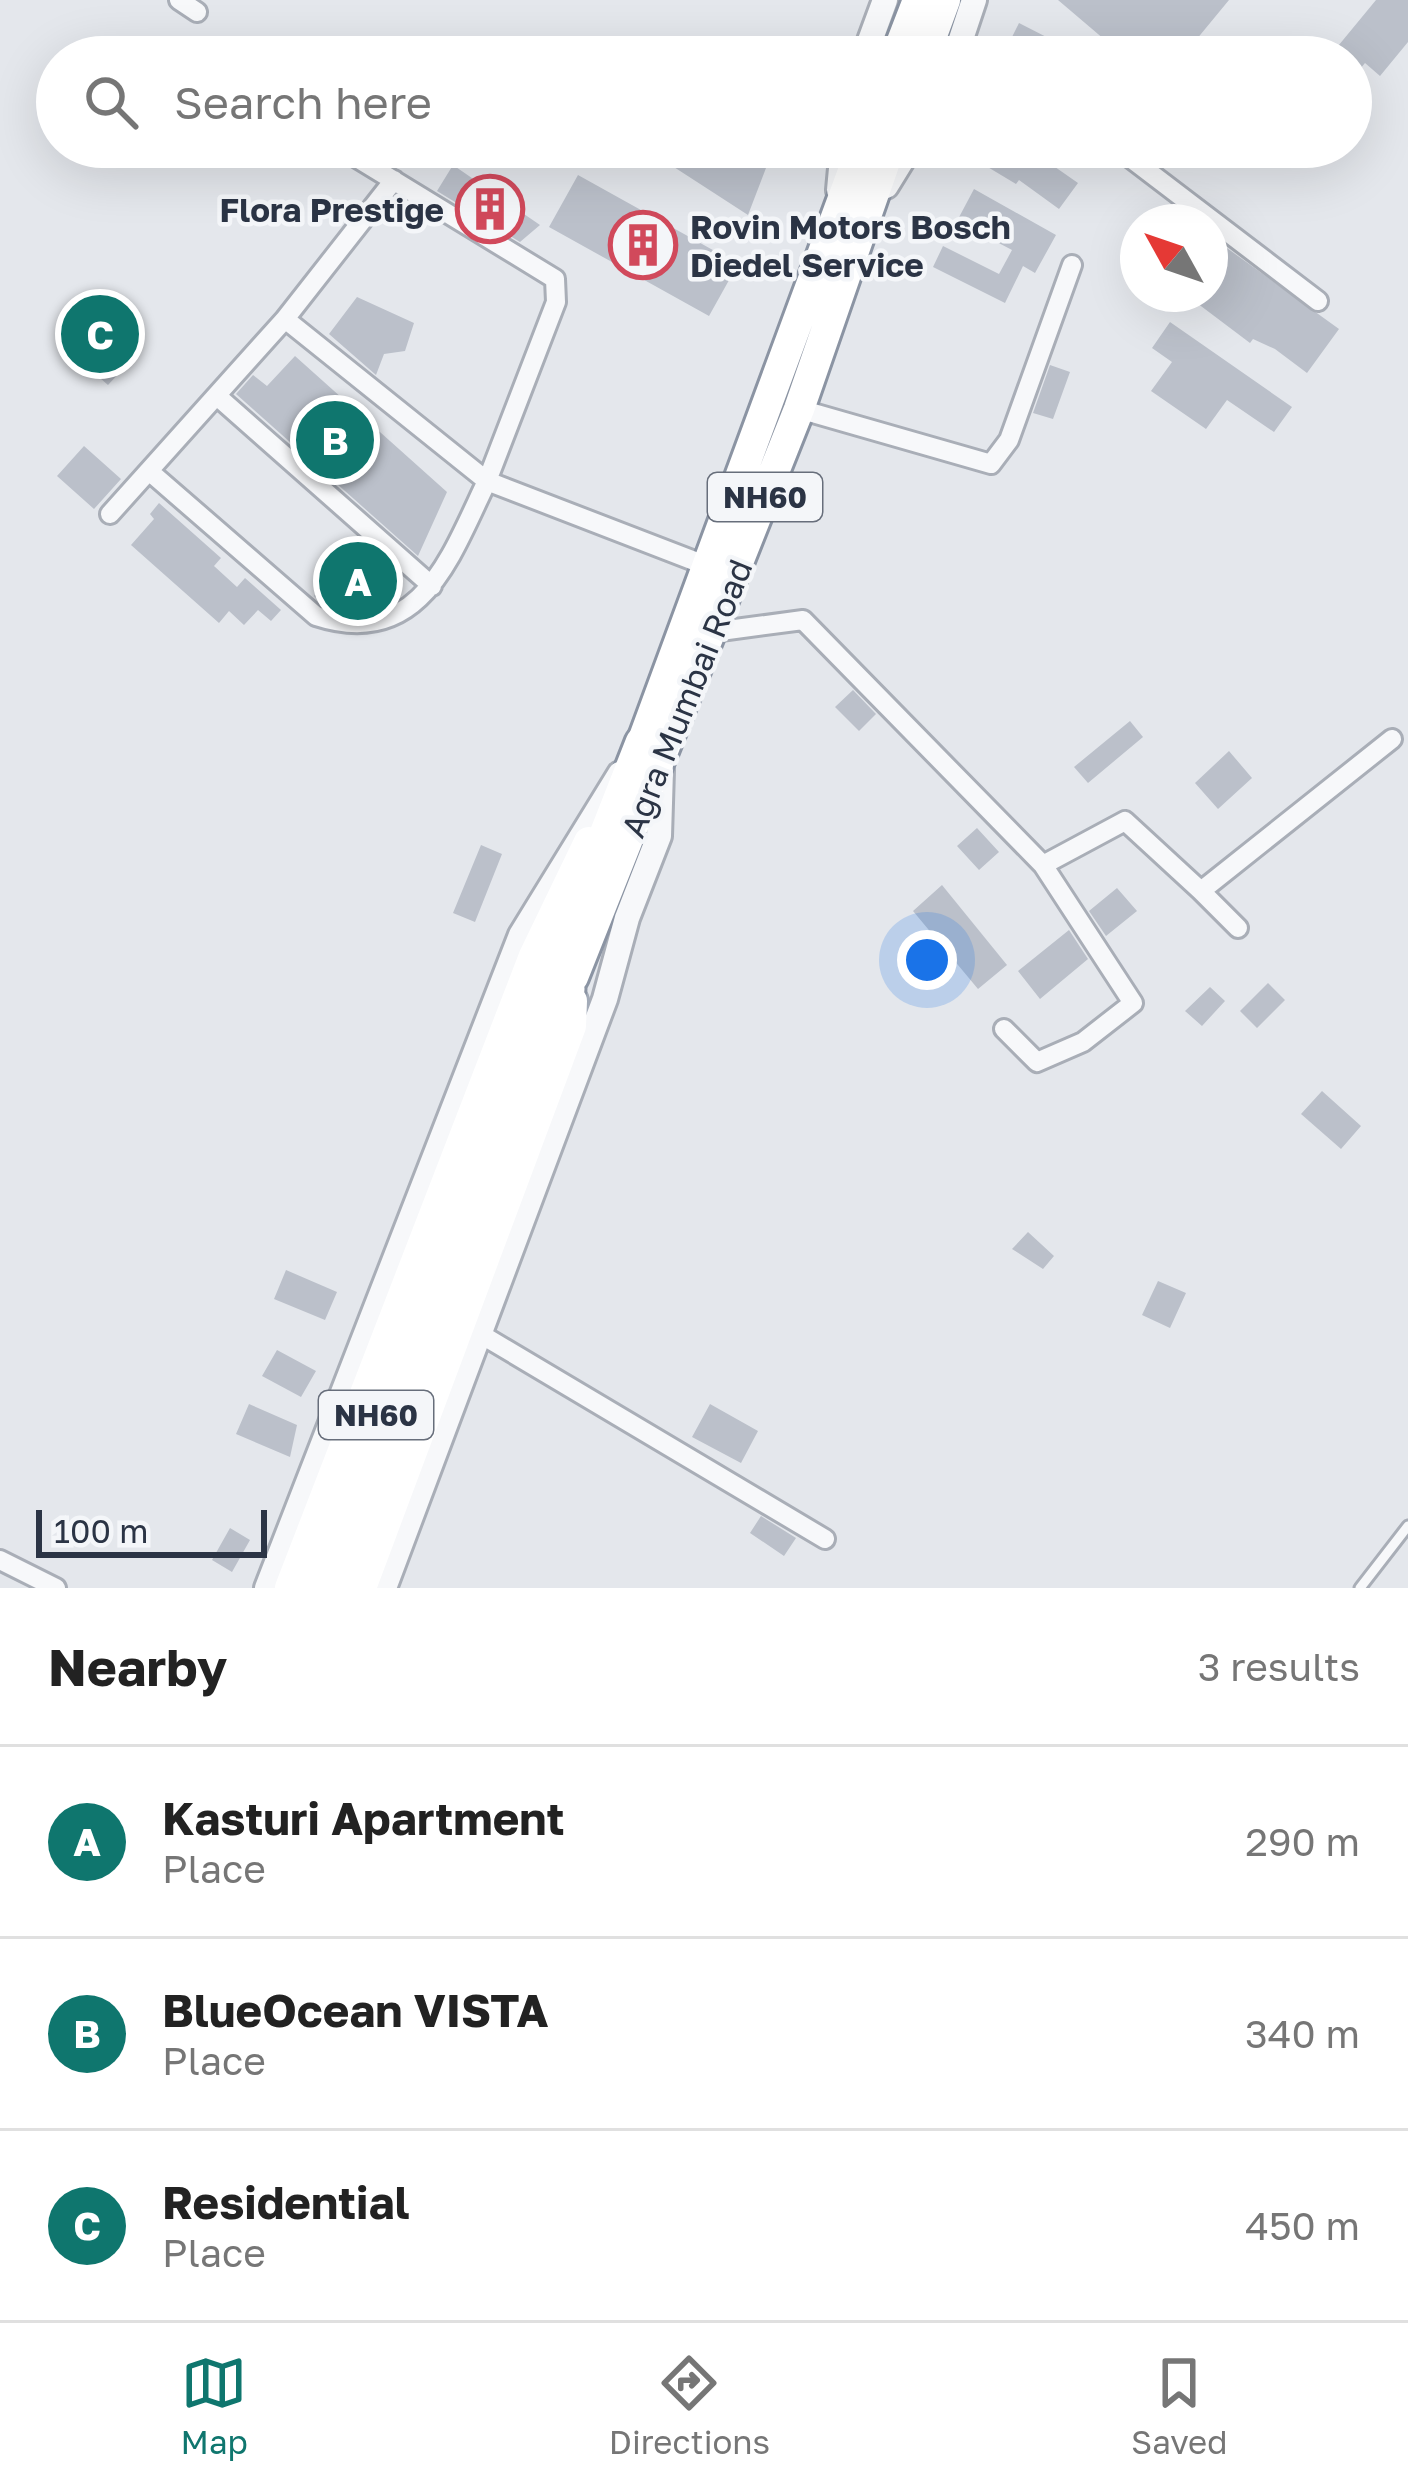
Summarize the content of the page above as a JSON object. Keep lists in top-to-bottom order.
{
  "streets": {
    "highway": ["NH60"],
    "main road": ["Agra Mumbai Road"]
  },
  "crossings": [
    ["NH60", "Agra Mumbai Road"]
  ],
  "places": {
    "building": ["Flora Prestige", "Rovin Motors Bosch Diedel Service"]
  },
  "scale_bar": "100 m",
  "north": "top left",
  "page": {
    "search": "Search here",
    "pins": ["C", "B", "A"],
    "scale": "100 m",
    "heading": ["Nearby", "3 results"],
    "list": [
      {
        "mark": "A",
        "name": "Kasturi Apartment",
        "note": "Place",
        "value": "290 m"
      },
      {
        "mark": "B",
        "name": "BlueOcean VISTA",
        "note": "Place",
        "value": "340 m"
      },
      {
        "mark": "C",
        "name": "Residential",
        "note": "Place",
        "value": "450 m"
      }
    ],
    "nav": ["Map", "Directions", "Saved"]
  }
}
